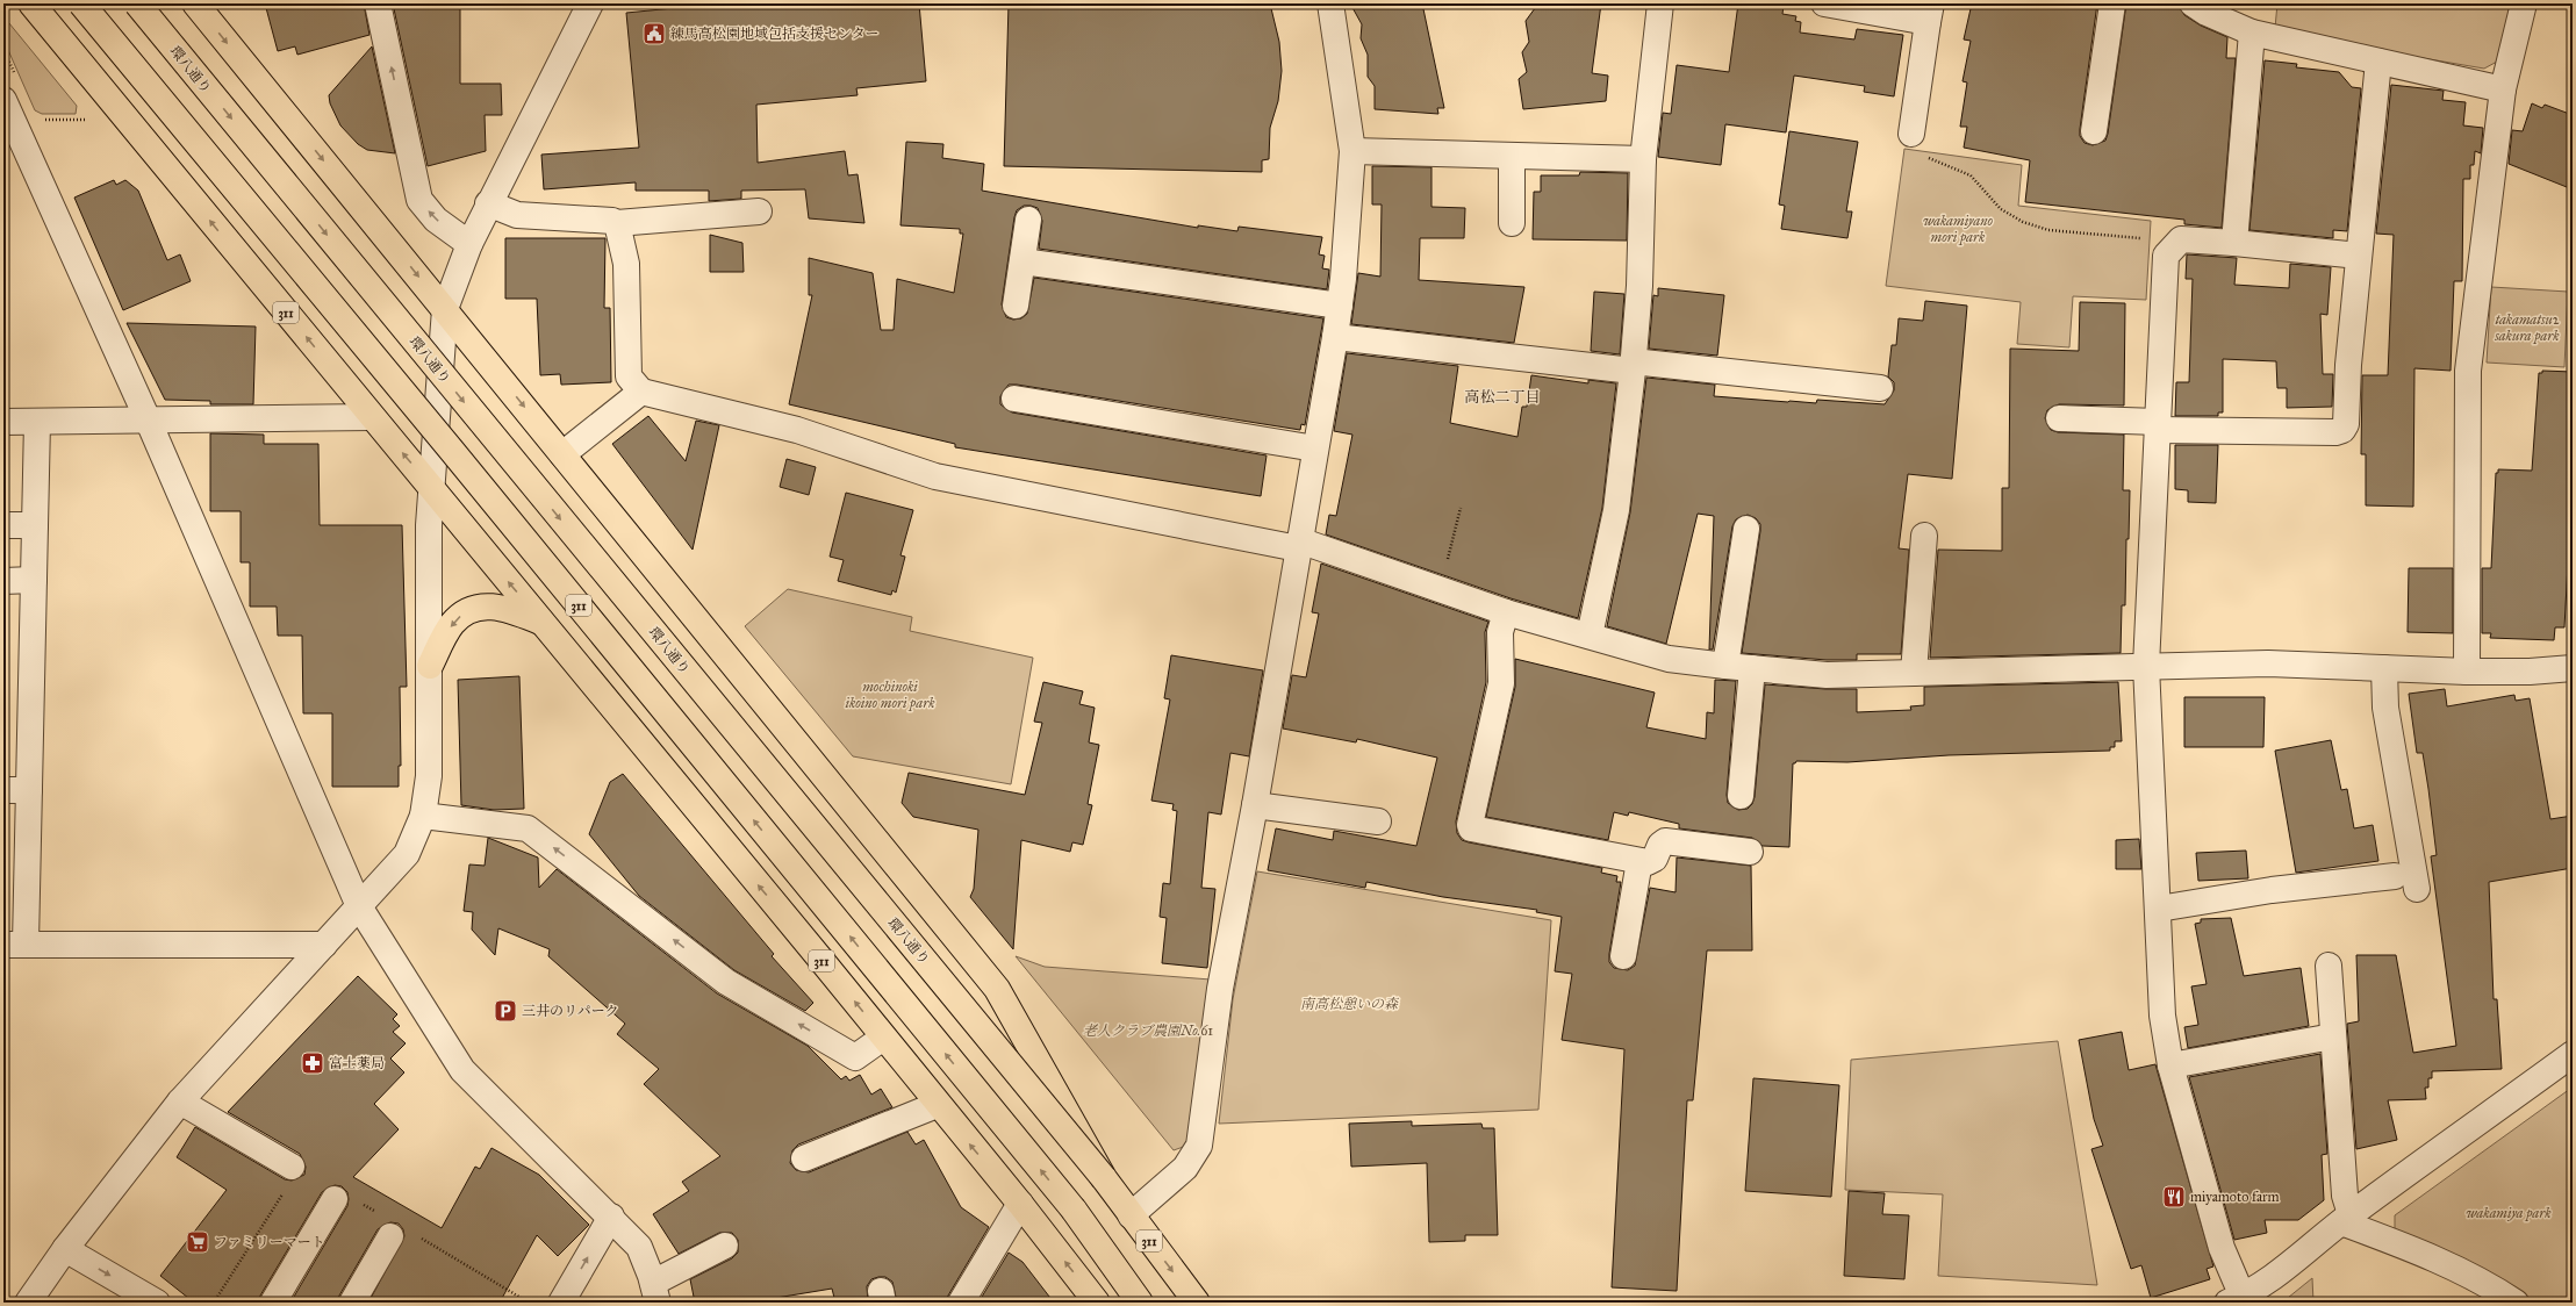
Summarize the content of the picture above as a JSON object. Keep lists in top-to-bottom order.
{
  "streets": {
    "main road": ["環八通り", "311"]
  },
  "districts": ["高松二丁目"],
  "parks": [
    "wakamiyano mori park",
    "takamatsu2 sakura park",
    "mochinoki ikoino mori park",
    "南高松憩いの森",
    "老人クラブ農園No.61",
    "wakamiya park"
  ],
  "places": {
    "public building": ["練馬高松園地域包括支援センター"],
    "parking": ["三井のリパーク"],
    "pharmacy": ["富士薬局"],
    "restaurant": ["miyamoto farm"],
    "supermarket": ["ファミリーマート"]
  }
}
